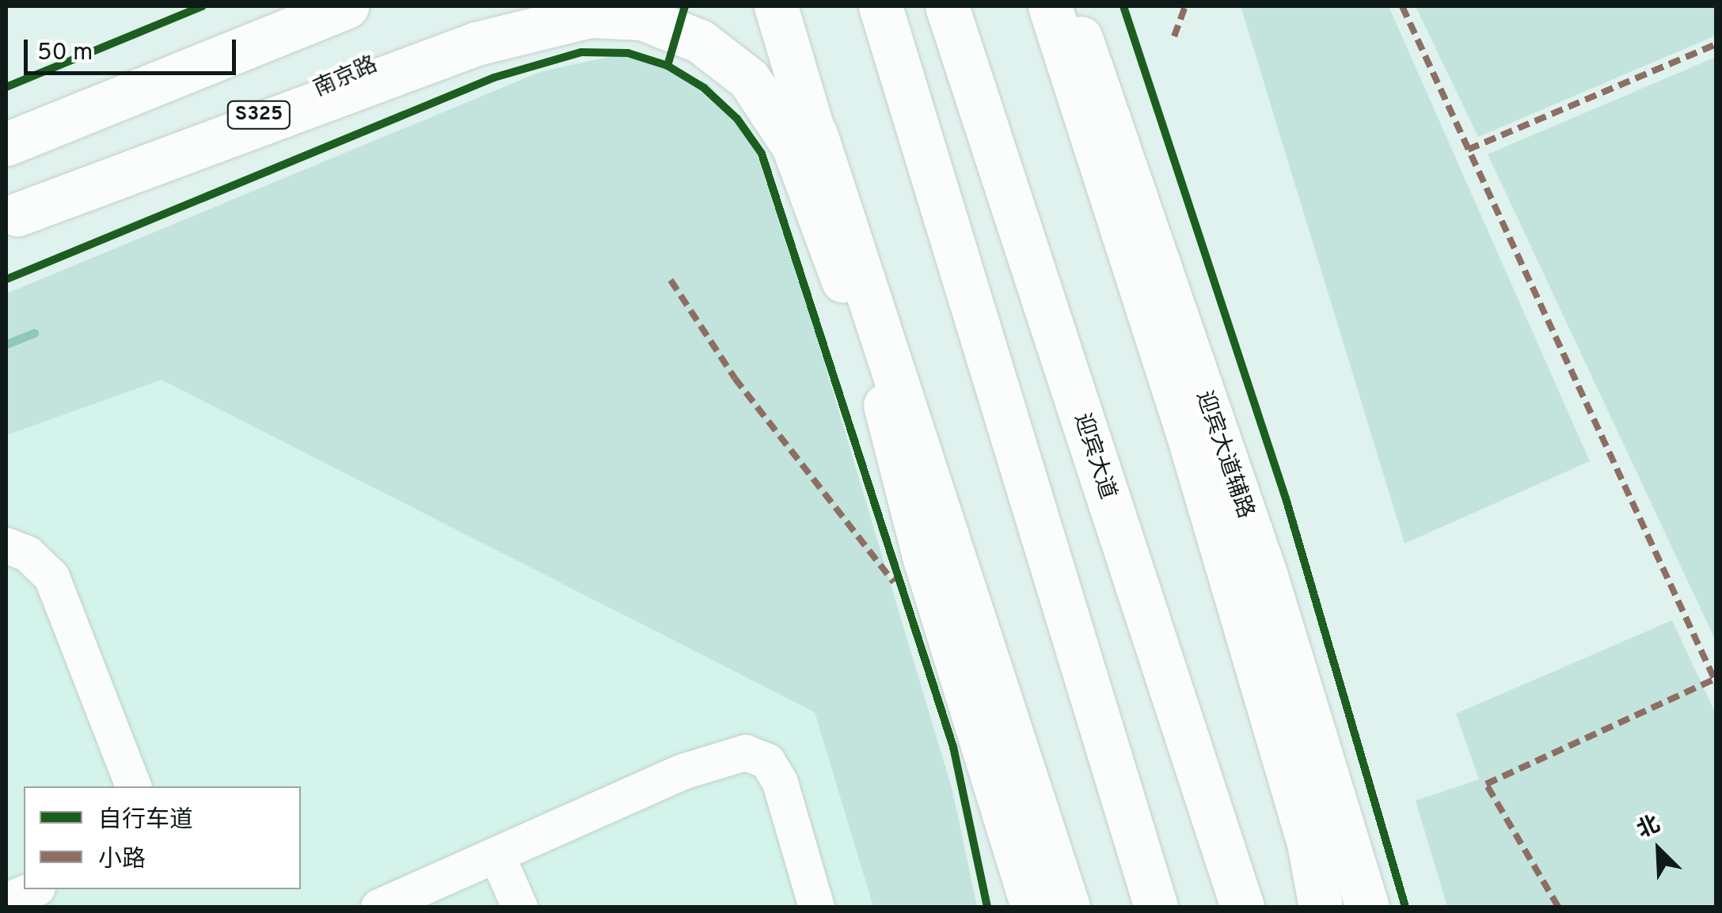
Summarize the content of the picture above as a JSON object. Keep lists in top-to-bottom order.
{
  "streets": {
    "main road": [
      "南京路",
      "S325",
      "迎宾大道辅路",
      "迎宾大道"
    ]
  },
  "legend": ["自行车道", "小路"],
  "scale_bar": "50 m",
  "north": "top left"
}
